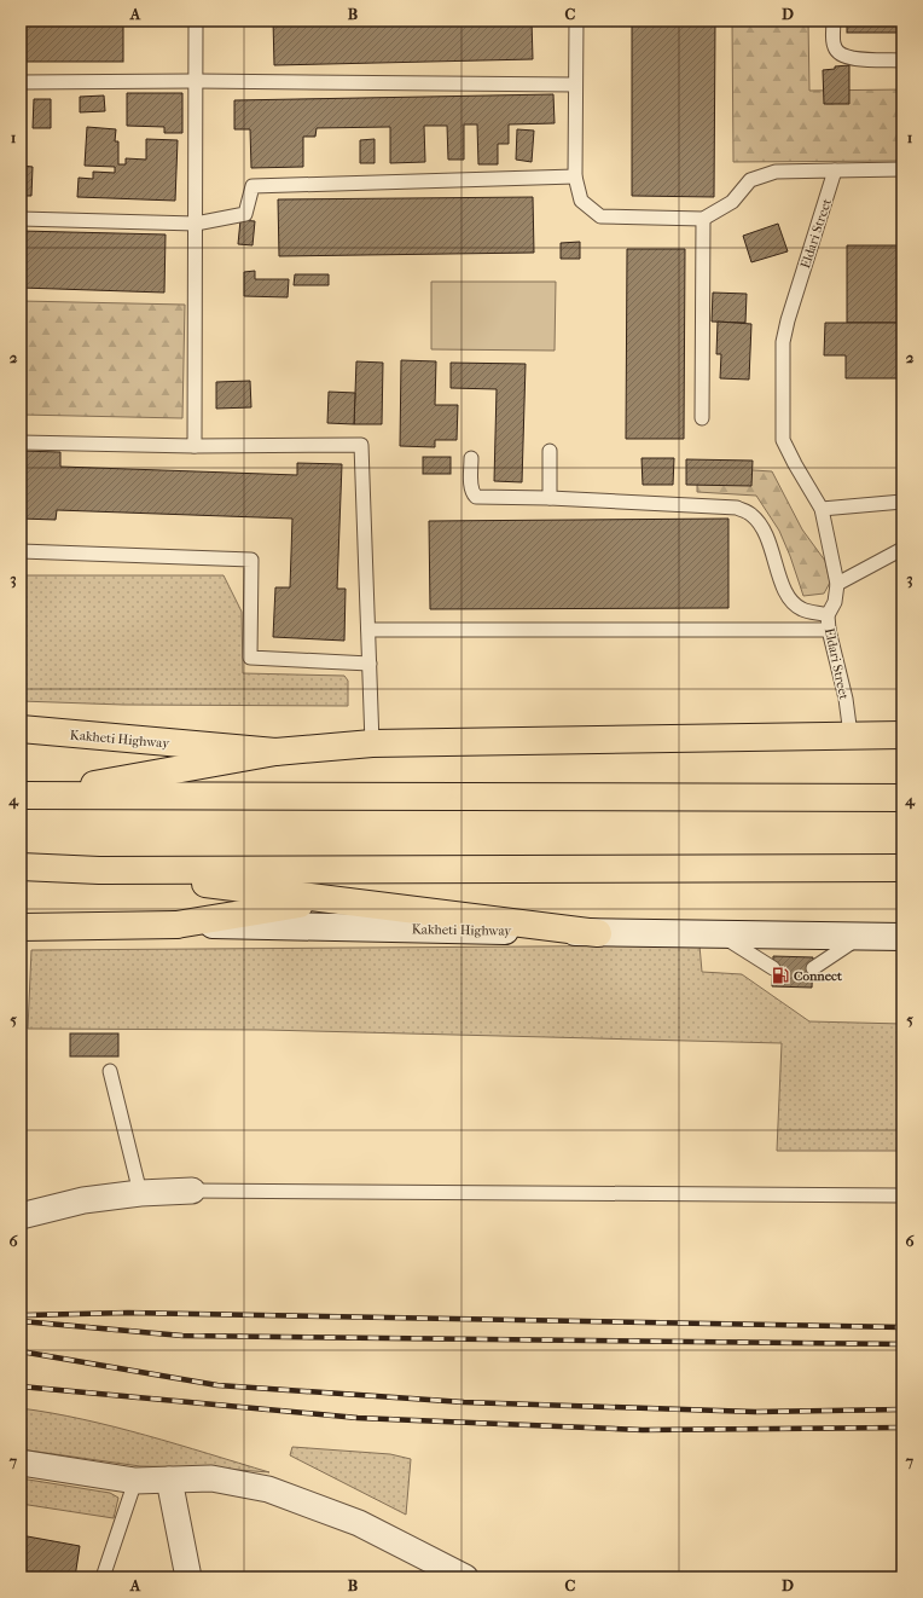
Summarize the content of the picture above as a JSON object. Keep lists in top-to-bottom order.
{
  "streets": {
    "main road": ["Kakheti Highway"],
    "lane": ["Eldari Street"]
  },
  "places": {
    "fuel station": ["Connect"]
  },
  "grid": {
    "columns": [
      "A",
      "B",
      "C",
      "D"
    ],
    "rows": [
      "1",
      "2",
      "3",
      "4",
      "5",
      "6",
      "7"
    ]
  }
}
